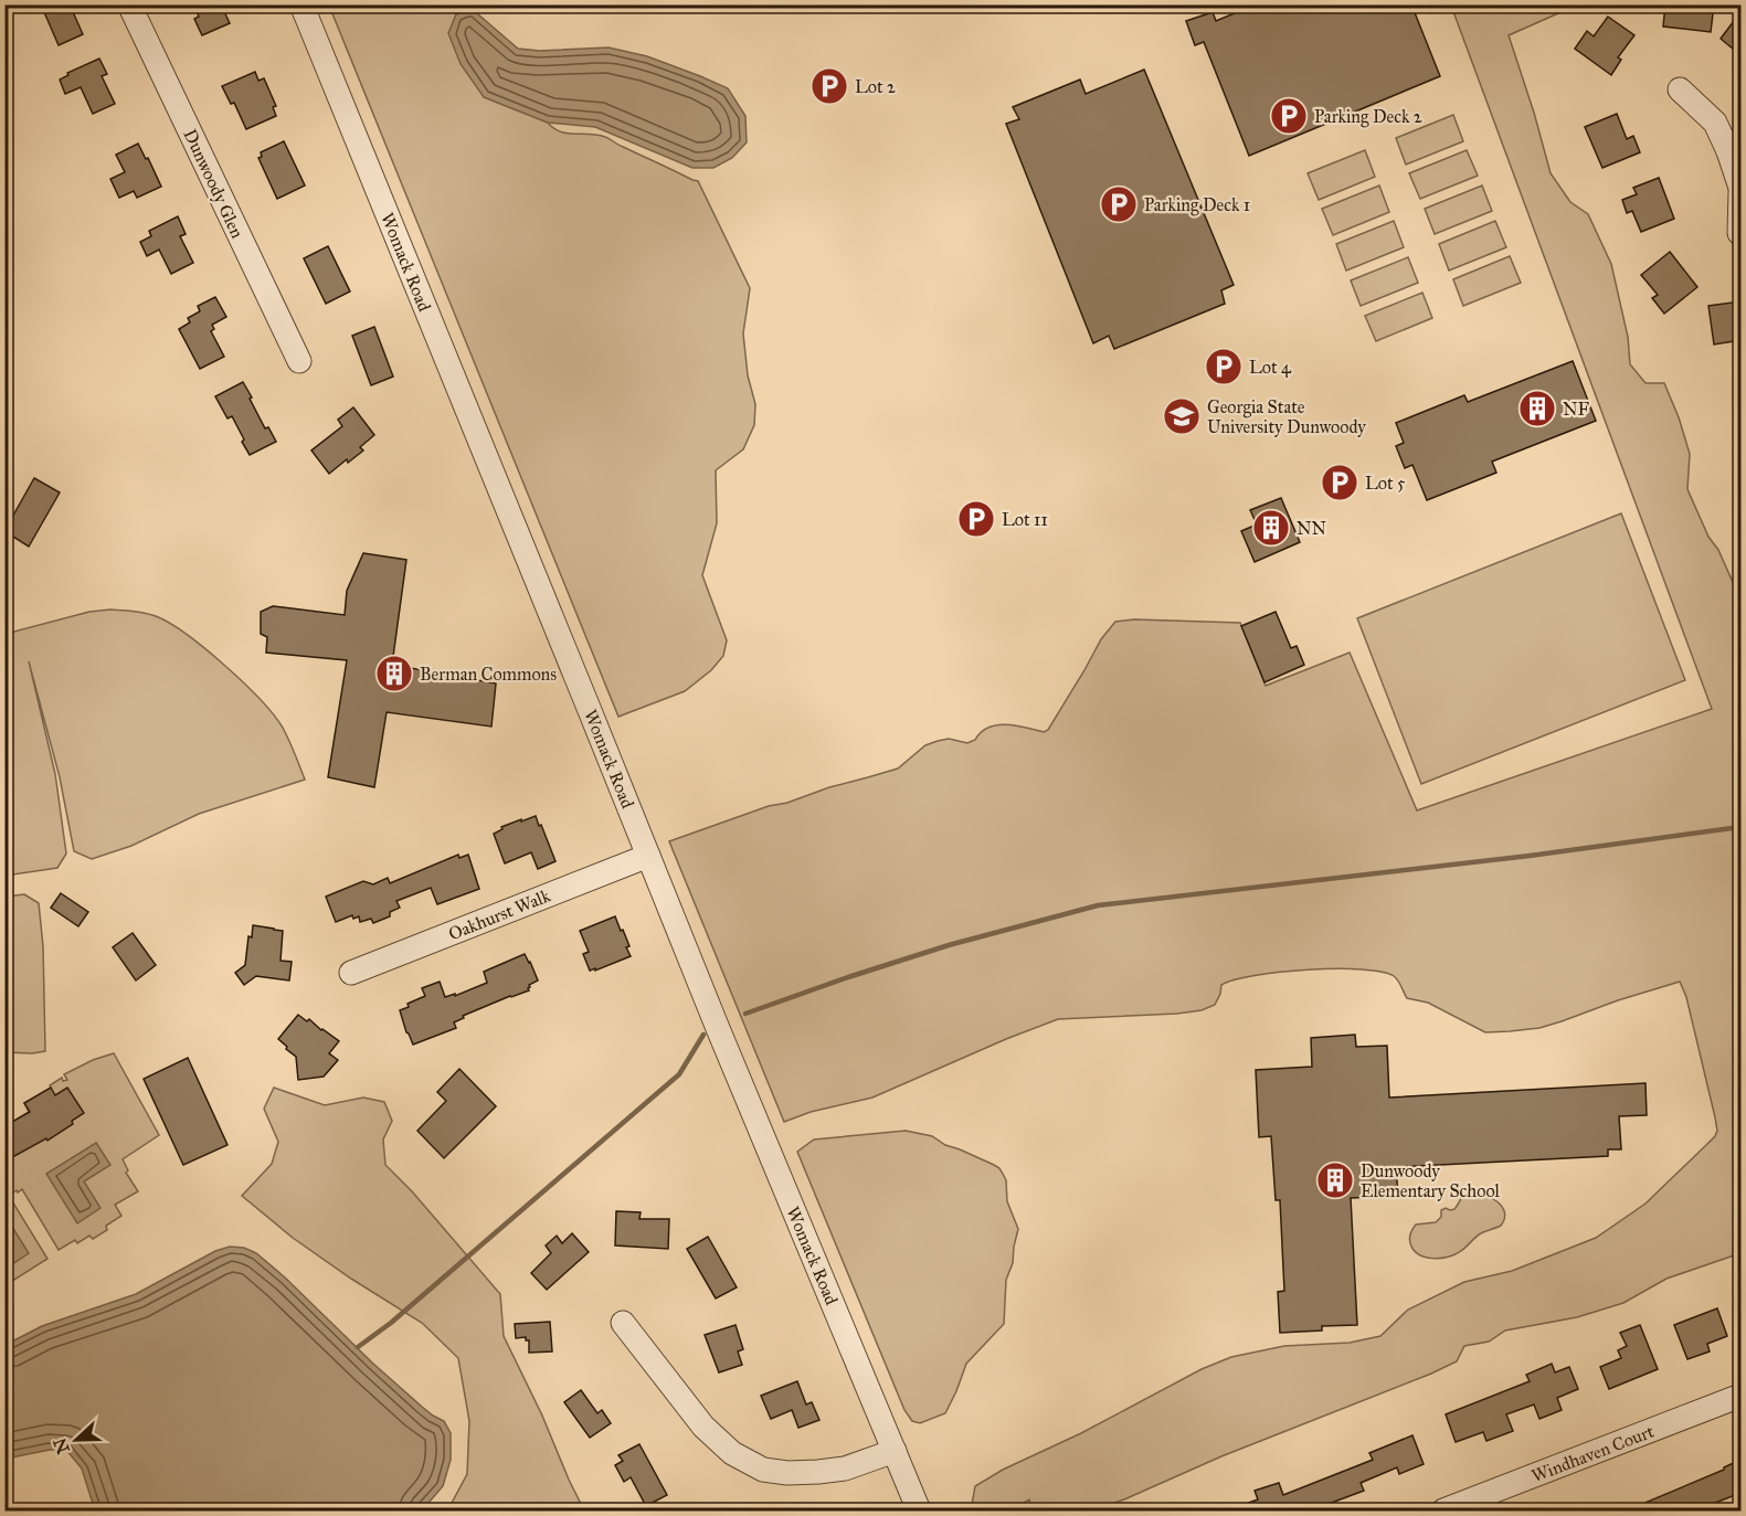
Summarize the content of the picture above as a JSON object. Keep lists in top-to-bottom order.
{
  "streets": {
    "street": [
      "Dunwoody Glen",
      "Womack Road",
      "Oakhurst Walk",
      "Windhaven Court"
    ]
  },
  "crossings": [
    ["Womack Road", "Oakhurst Walk"]
  ],
  "places": {
    "parking": [
      "Lot 2",
      "Parking Deck 2",
      "Parking Deck 1",
      "Lot 4",
      "Lot 5",
      "Lot 11"
    ],
    "building": [
      "NF",
      "NN",
      "Berman Commons",
      "Dunwoody Elementary School"
    ],
    "school or university": ["Georgia State University Dunwoody"]
  },
  "north": "left"
}
